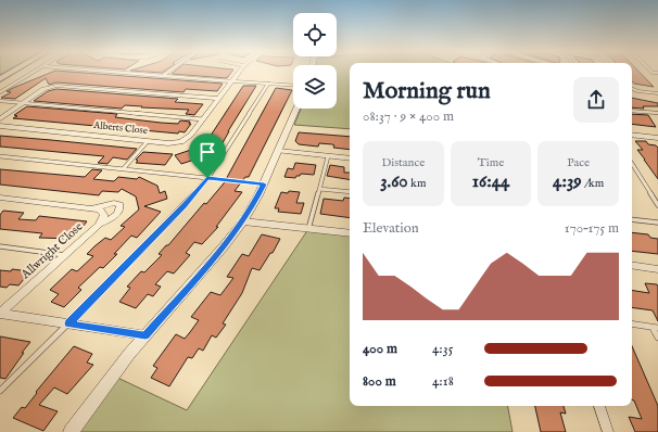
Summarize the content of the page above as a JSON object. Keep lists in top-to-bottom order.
{
  "streets": {
    "street": ["Alberts Close", "Allwright Close"]
  },
  "page": {
    "heading": ["Morning run", "08:37 · 9 × 400 m"],
    "stats": [
      ["Distance", "3.60 km"],
      ["Time", "16:44"],
      ["Pace", "4:39 /km"]
    ],
    "chart": ["Elevation", "170–175 m"],
    "list": [
      {
        "name": "400 m",
        "note": "4:35"
      },
      {
        "name": "800 m",
        "note": "4:18"
      }
    ]
  }
}
